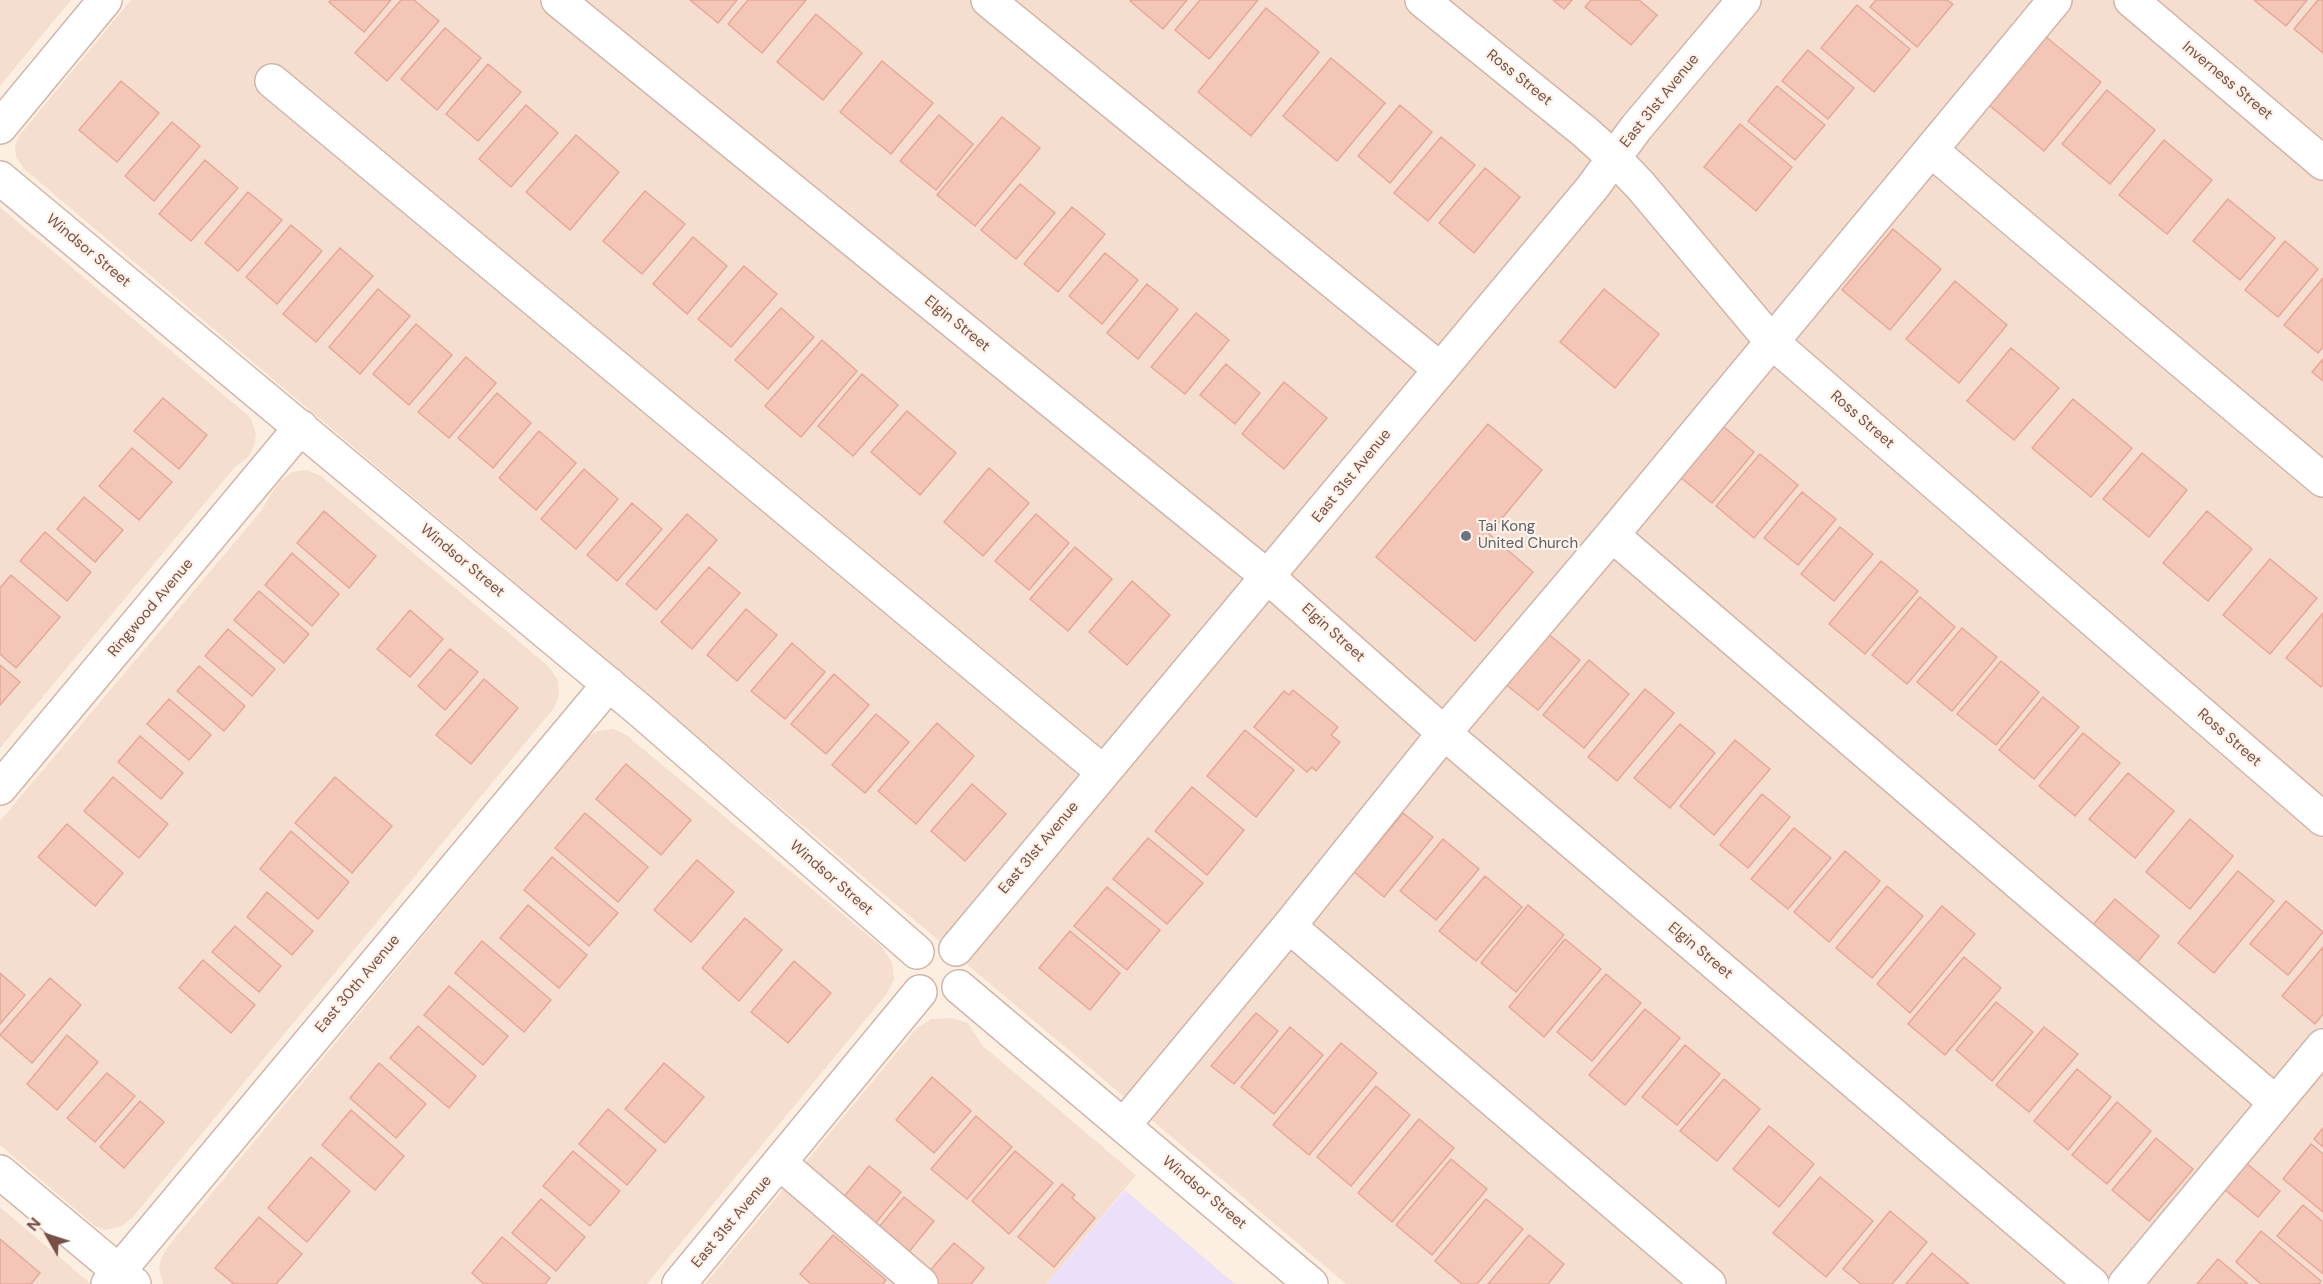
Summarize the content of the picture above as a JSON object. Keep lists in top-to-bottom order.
{
  "streets": {
    "street": [
      "Ross Street",
      "Inverness Street",
      "East 31st Avenue",
      "Windsor Street",
      "Elgin Street",
      "Ringwood Avenue",
      "East 30th Avenue"
    ]
  },
  "crossings": [
    ["Ross Street", "East 31st Avenue"],
    ["East 31st Avenue", "Windsor Street"],
    ["East 31st Avenue", "Elgin Street"],
    ["Windsor Street", "Ringwood Avenue"],
    ["Windsor Street", "East 30th Avenue"]
  ],
  "places": ["Tai Kong United Church"],
  "north": "top left"
}
